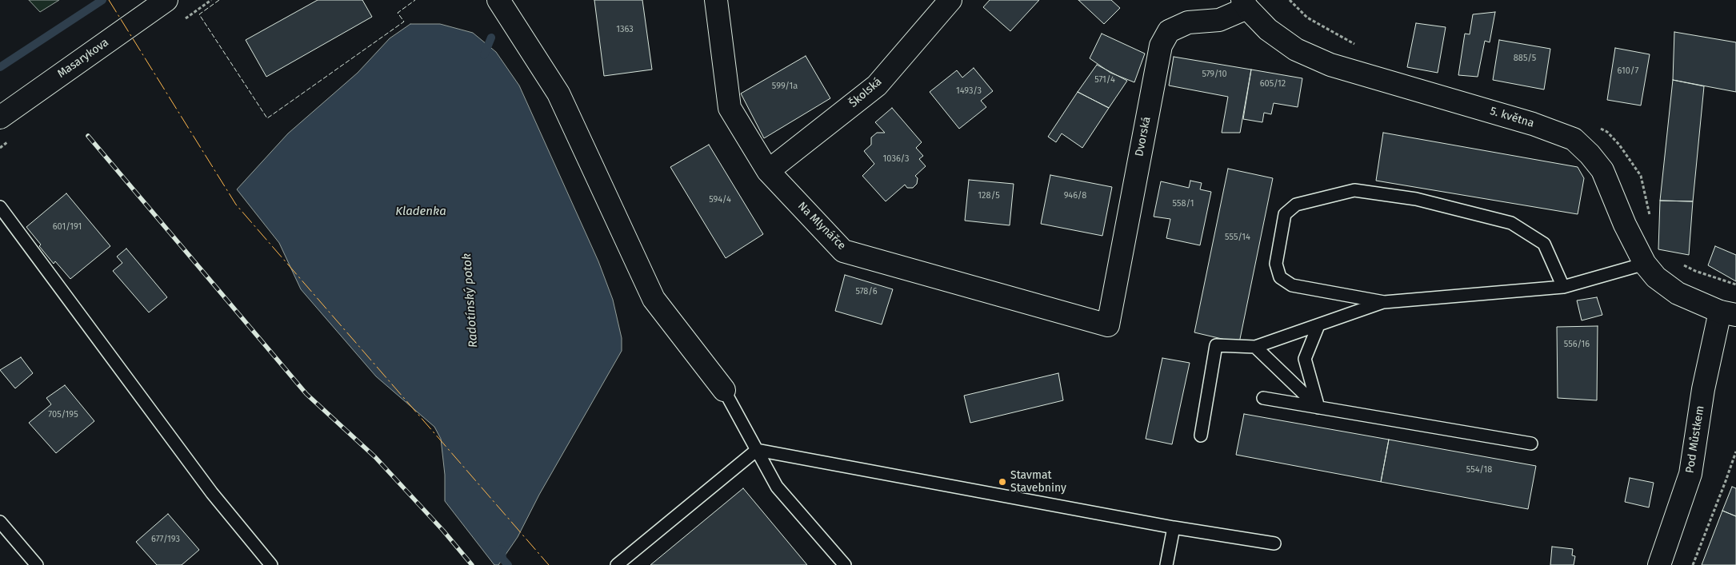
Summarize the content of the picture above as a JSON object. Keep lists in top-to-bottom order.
{
  "streets": {
    "street": [
      "Masarykova",
      "Školská",
      "5. května",
      "Dvorská",
      "Na Mlynářce",
      "Pod Můstkem"
    ]
  },
  "crossings": [
    ["Školská", "Na Mlynářce"],
    ["5. května", "Dvorská"],
    ["5. května", "Pod Můstkem"],
    ["Dvorská", "Na Mlynářce"]
  ],
  "water": ["Kladenka", "Radotínský potok"],
  "places": ["Stavmat Stavebniny"],
  "house_numbers": [
    "1363",
    "885/5",
    "610/7",
    "579/10",
    "571/4",
    "605/12",
    "599/1a",
    "1493/3",
    "1036/3",
    "128/5",
    "946/8",
    "594/4",
    "558/1",
    "601/191",
    "555/14",
    "578/6",
    "556/16",
    "705/195",
    "554/18",
    "677/193"
  ]
}
